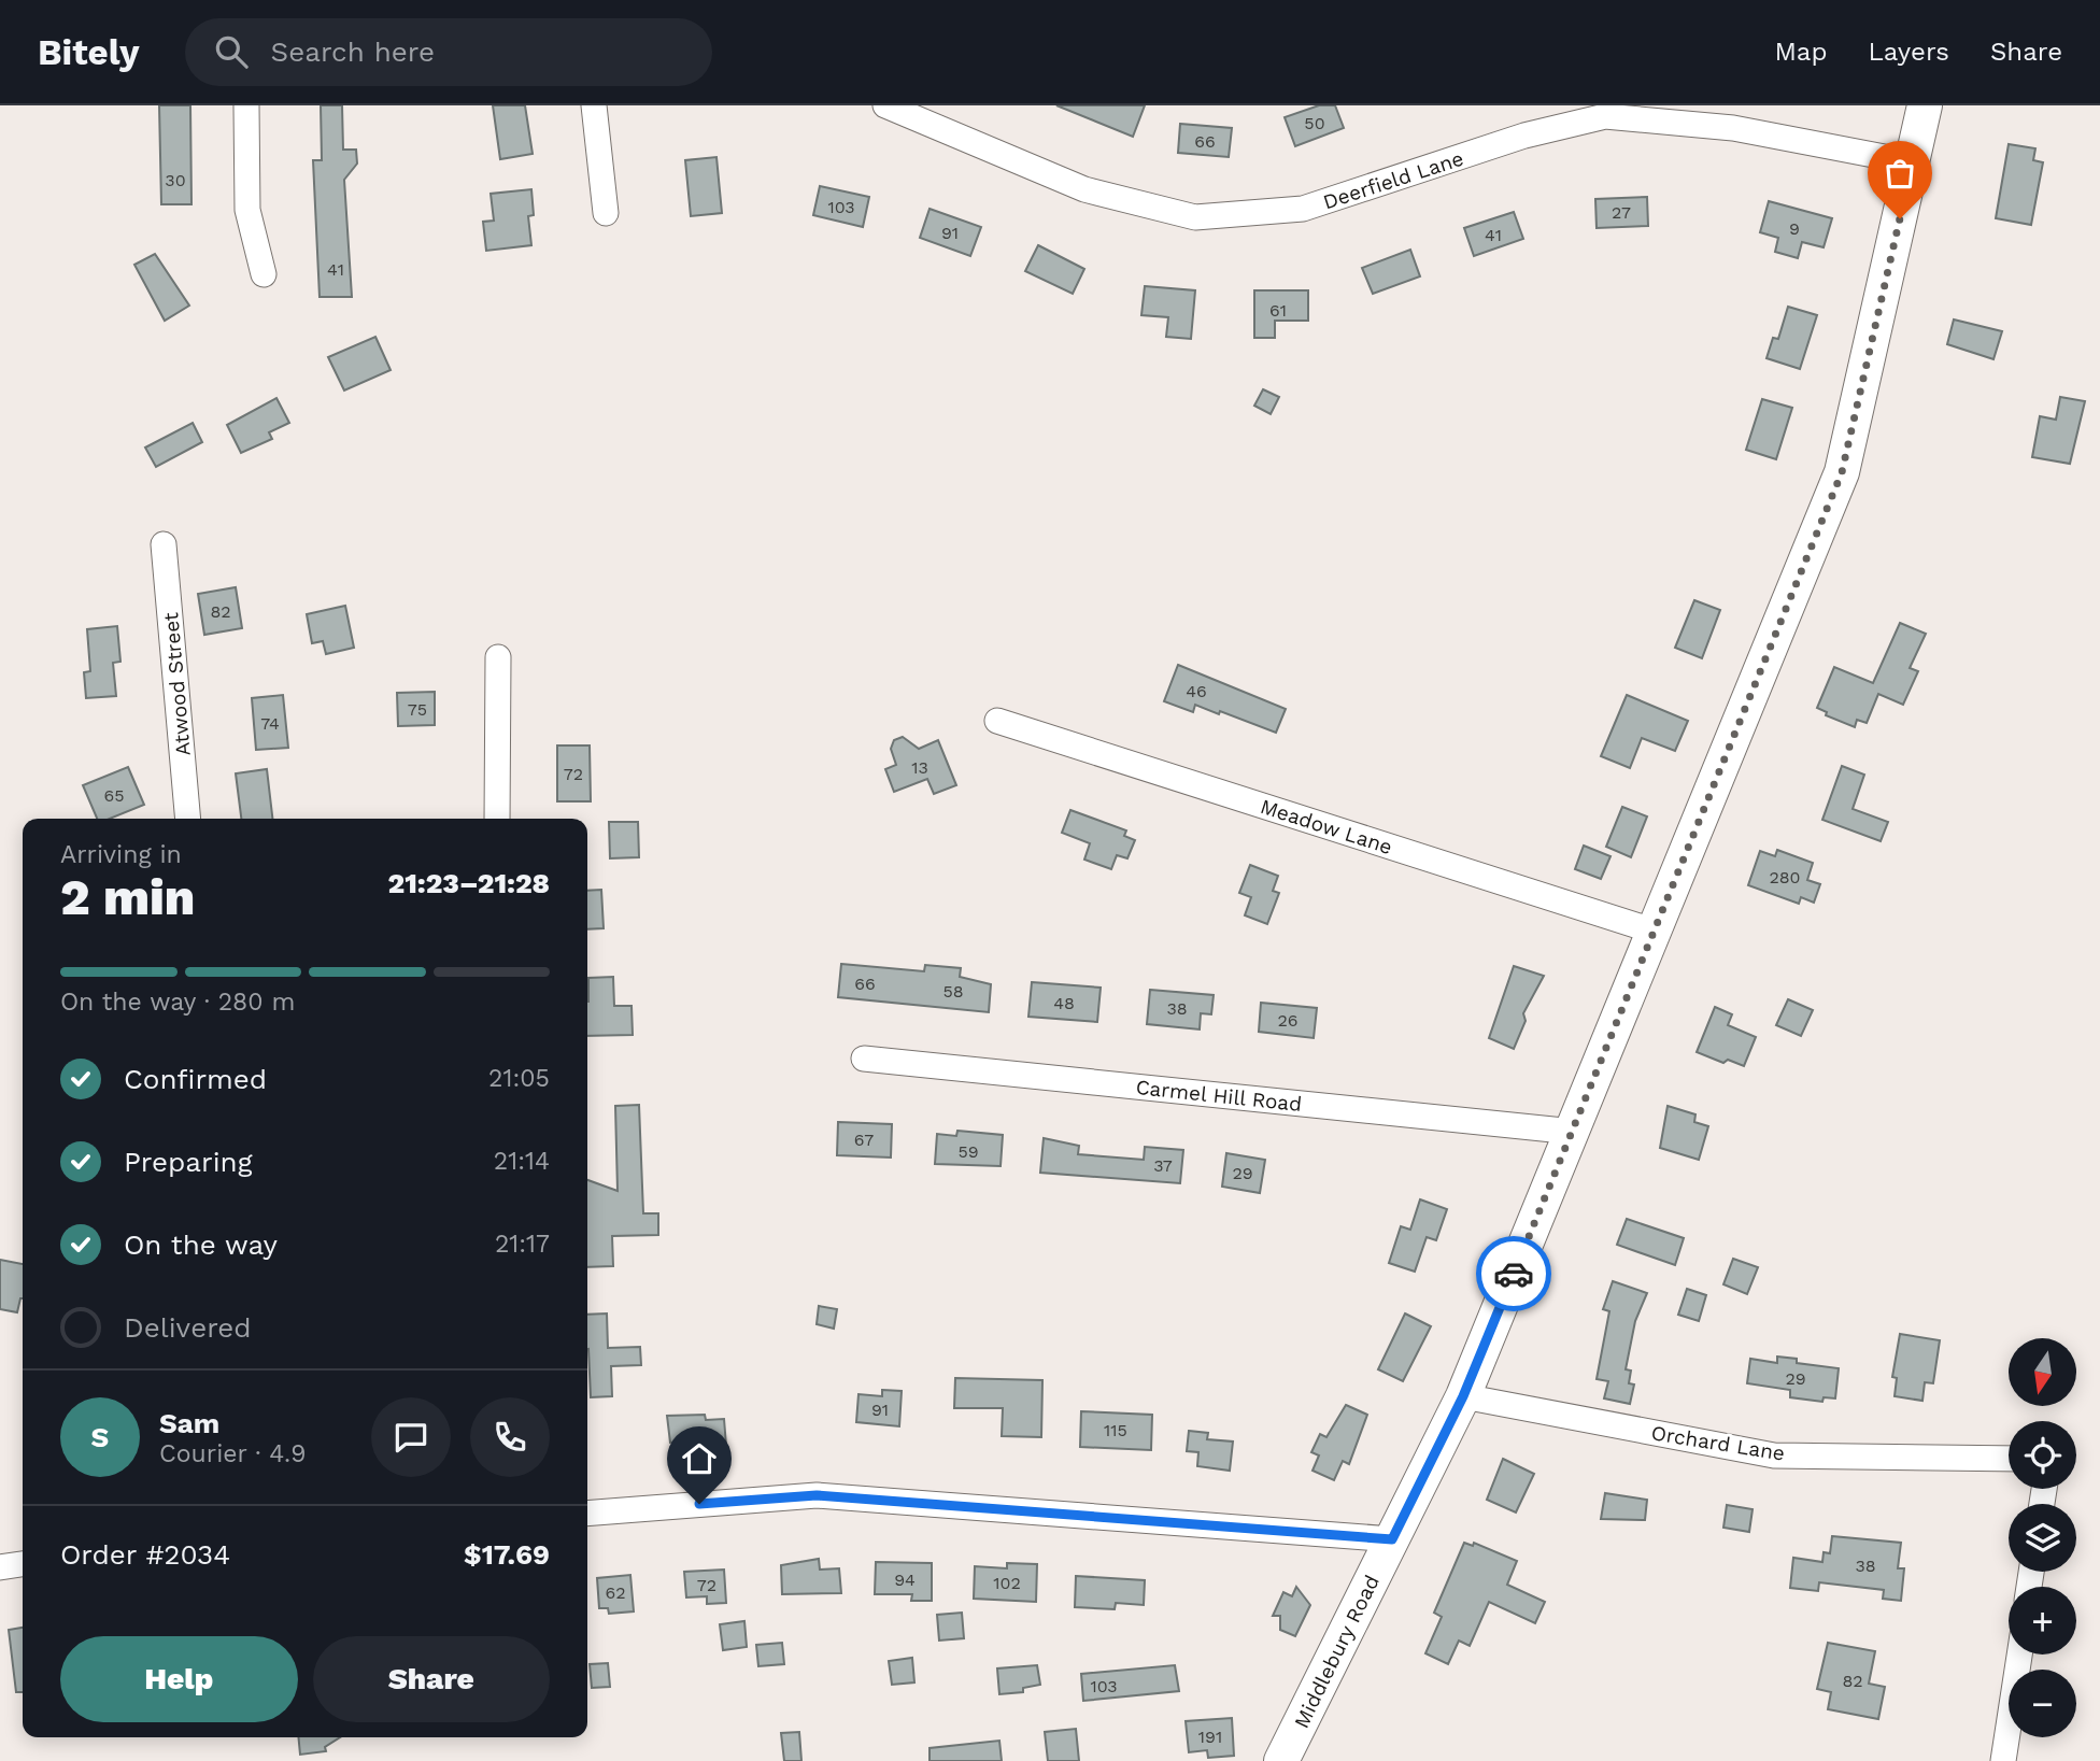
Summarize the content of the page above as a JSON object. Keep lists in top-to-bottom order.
{
  "streets": {
    "street": [
      "Deerfield Lane",
      "Atwood Street",
      "Meadow Lane",
      "Carmel Hill Road",
      "Orchard Lane",
      "Middlebury Road"
    ]
  },
  "crossings": [
    ["Deerfield Lane", "Middlebury Road"],
    ["Meadow Lane", "Middlebury Road"],
    ["Carmel Hill Road", "Middlebury Road"],
    ["Orchard Lane", "Middlebury Road"]
  ],
  "house_numbers": [
    "50",
    "66",
    "30",
    "103",
    "27",
    "9",
    "91",
    "41",
    "41",
    "61",
    "82",
    "46",
    "75",
    "74",
    "13",
    "72",
    "65",
    "280",
    "66",
    "58",
    "48",
    "38",
    "26",
    "67",
    "59",
    "37",
    "29",
    "29",
    "91",
    "115",
    "38",
    "94",
    "102",
    "72",
    "62",
    "82",
    "103",
    "191"
  ],
  "north": "bottom",
  "page": {
    "header": "Bitely",
    "search": "Search here",
    "nav": ["Map", "Layers", "Share"],
    "heading": ["2 min", "Arriving in", "21:23–21:28"],
    "panel": [
      "Sam",
      "Courier · 4.9",
      "Order #2034",
      "$17.69"
    ],
    "bar": "On the way · 280 m",
    "list": [
      ["Confirmed", "21:05"],
      ["Preparing", "21:14"],
      ["On the way", "21:17"],
      "Delivered"
    ],
    "map_buttons": ["+", "−"],
    "round": "S",
    "buttons": ["Help", "Share"]
  }
}
